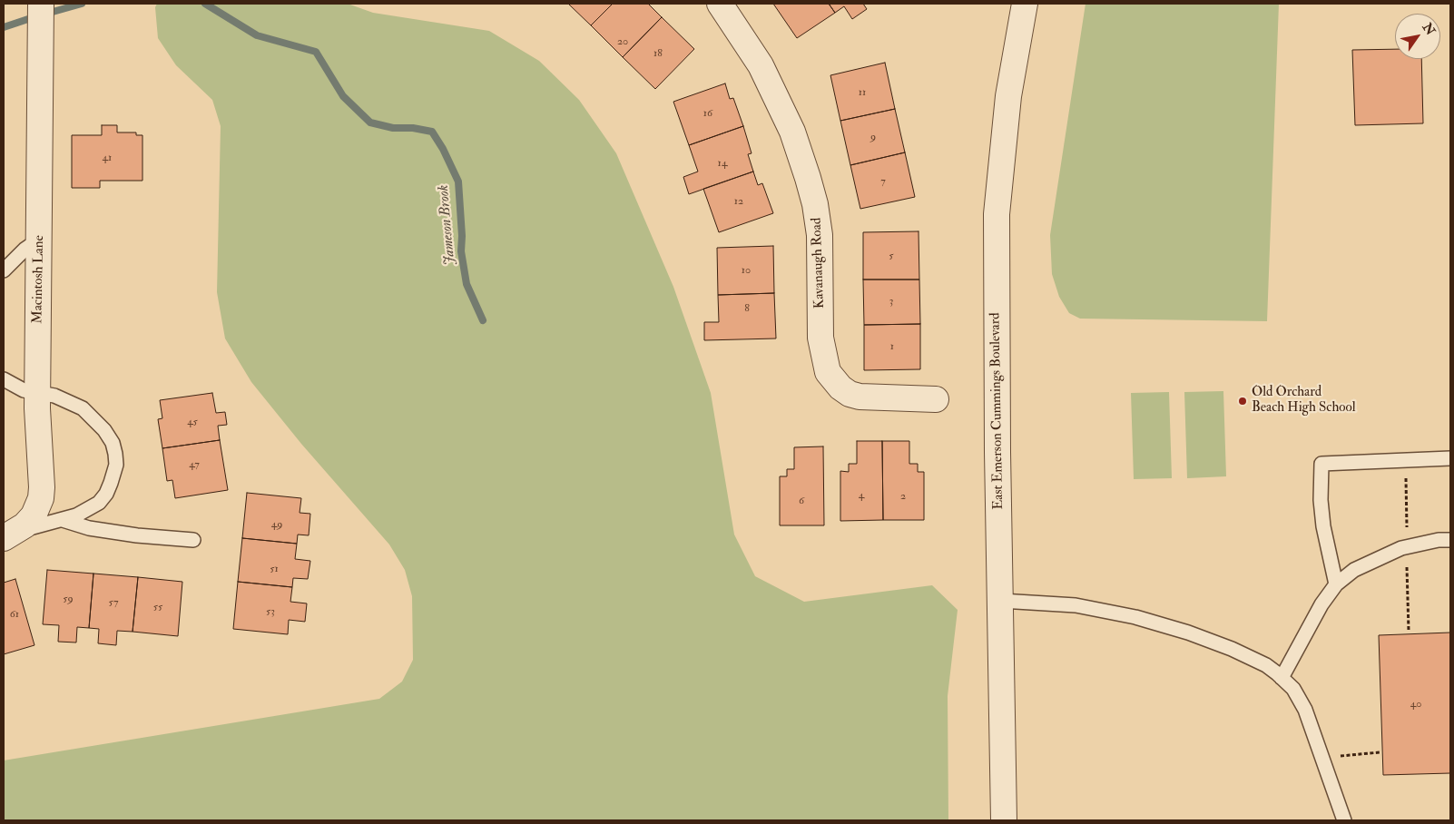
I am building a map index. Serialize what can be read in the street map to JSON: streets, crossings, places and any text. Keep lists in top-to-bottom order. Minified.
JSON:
{"streets":{"street":["Kavanaugh Road","Macintosh Lane","East Emerson Cummings Boulevard"]},"water":["Jameson Brook"],"places":["Old Orchard Beach High School"],"house_numbers":["20","18","11","16","9","41","14","7","12","5","10","3","8","1","45","47","4","2","6","49","51","59","57","55","53","61","40"],"north":"top right"}
